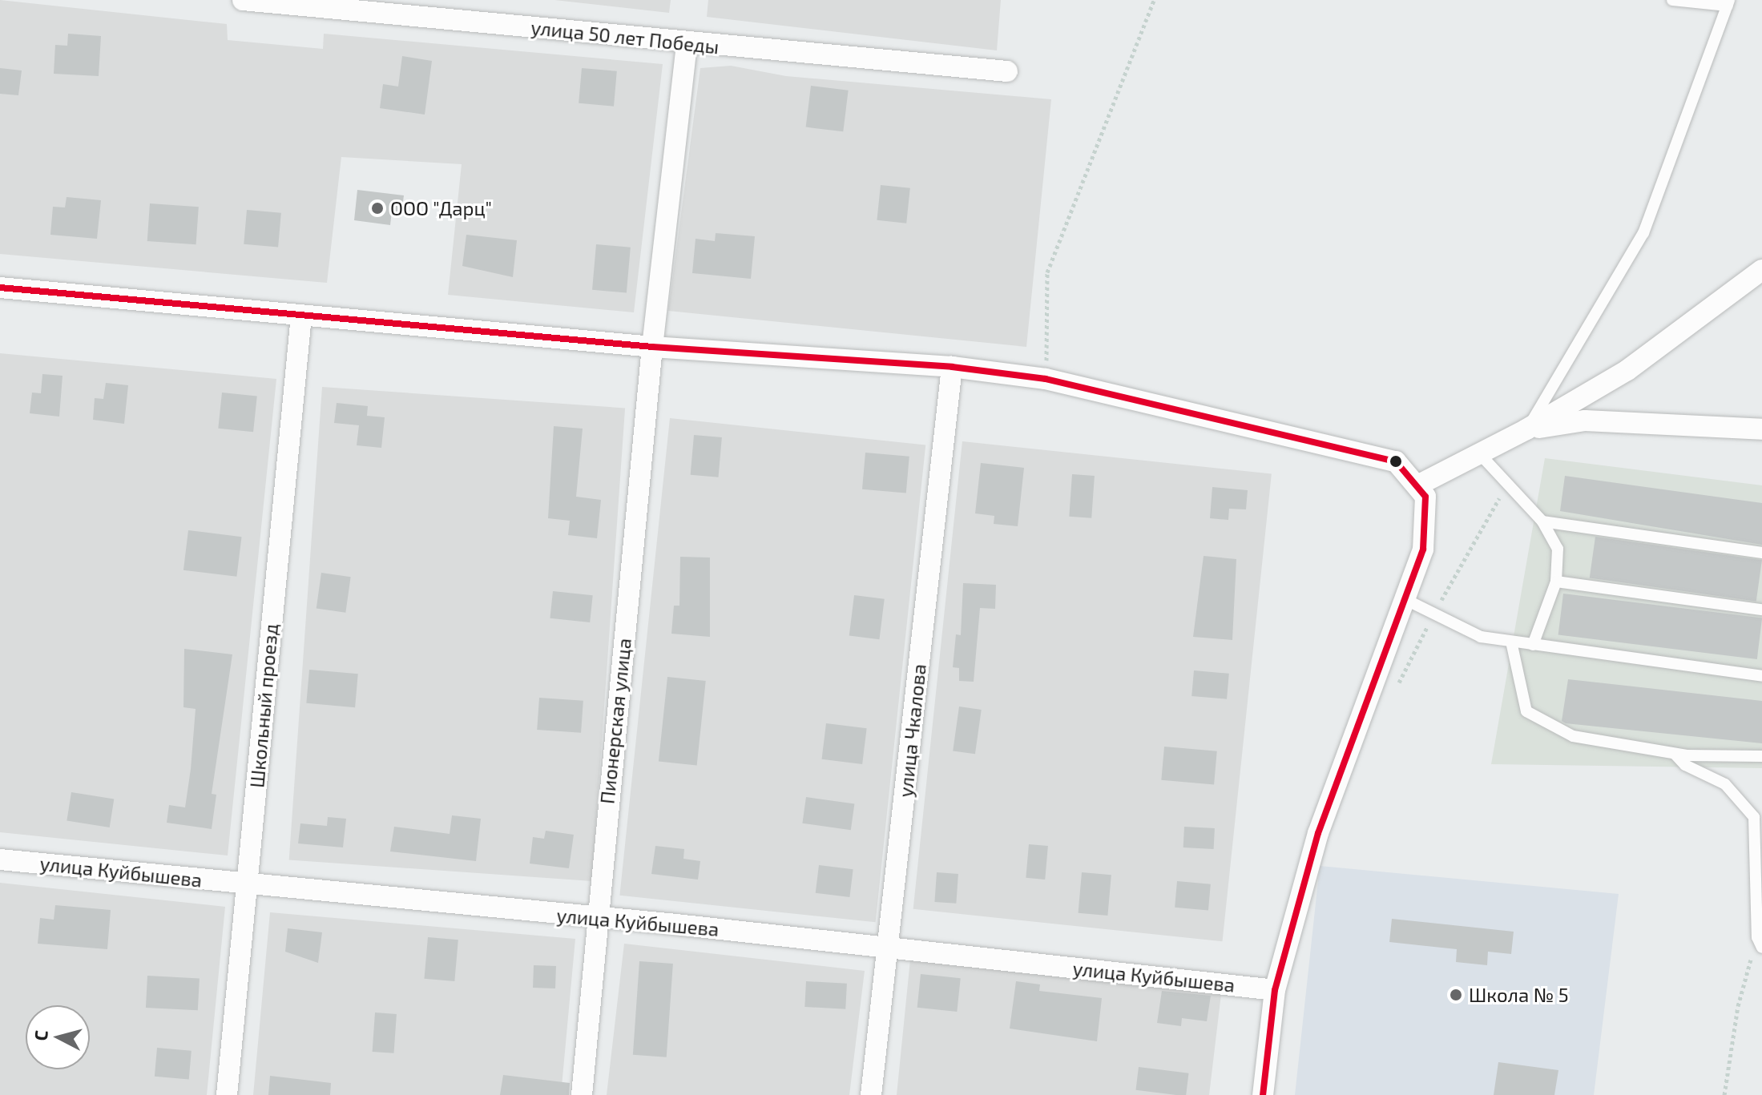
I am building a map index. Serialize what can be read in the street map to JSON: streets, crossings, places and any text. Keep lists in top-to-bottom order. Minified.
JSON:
{"streets":{"street":["улица 50 лет Победы","Школьный проезд","Пионерская улица","улица Чкалова","улица Куйбышева"]},"crossings":[["улица 50 лет Победы","Пионерская улица"],["Школьный проезд","улица Куйбышева"],["Пионерская улица","улица Куйбышева"],["улица Чкалова","улица Куйбышева"]],"places":["ООО \"Дарц\"","Школа № 5"],"north":"left"}
